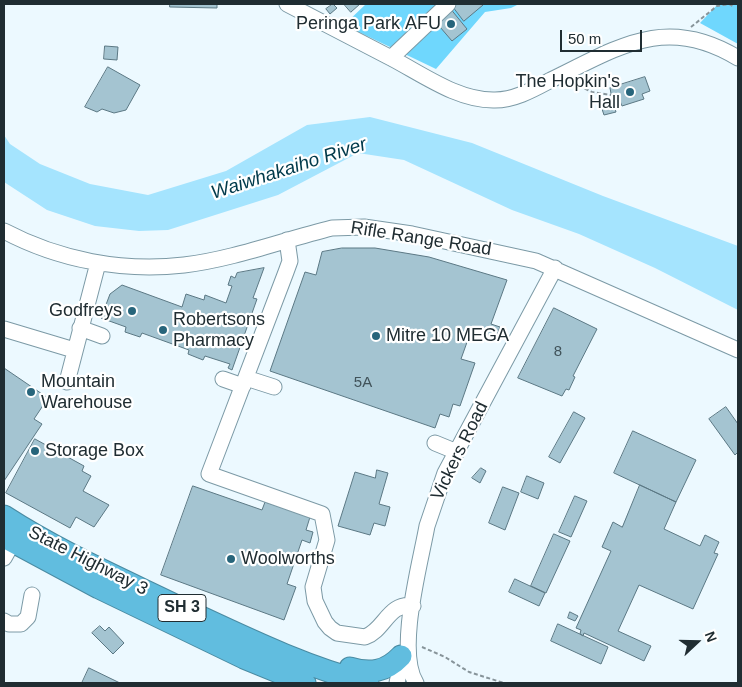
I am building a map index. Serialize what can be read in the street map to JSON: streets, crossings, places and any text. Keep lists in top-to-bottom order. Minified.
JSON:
{"streets":{"highway":["State Highway 3","SH 3"],"street":["Rifle Range Road","Vickers Road"]},"crossings":[["Rifle Range Road","Vickers Road"]],"water":["Waiwhakaiho River"],"places":["Peringa Park AFU","The Hopkin's Hall","Godfreys","Robertsons Pharmacy","Mitre 10 MEGA","Mountain Warehouse","Storage Box","Woolworths"],"house_numbers":["8","5A"],"scale_bar":"50 m","north":"right"}
